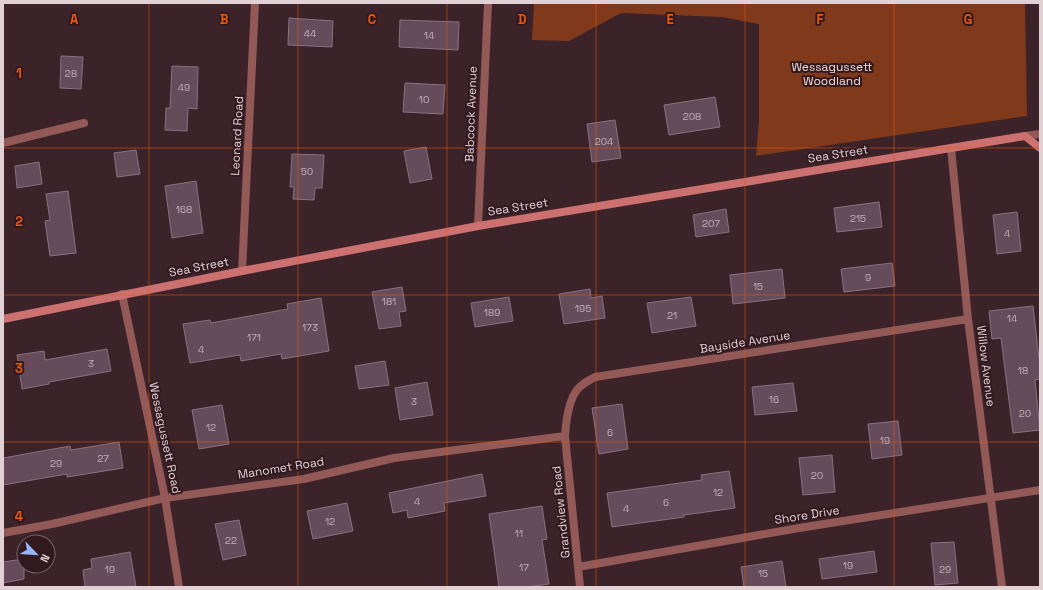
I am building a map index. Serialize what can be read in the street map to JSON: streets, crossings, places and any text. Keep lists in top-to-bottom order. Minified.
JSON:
{"streets":{"street":["Babcock Avenue","Leonard Road","Sea Street","Bayside Avenue","Willow Avenue","Wessagussett Road","Manomet Road","Grandview Road","Shore Drive"]},"crossings":[["Babcock Avenue","Sea Street"],["Leonard Road","Sea Street"],["Sea Street","Willow Avenue"],["Sea Street","Wessagussett Road"],["Bayside Avenue","Willow Avenue"],["Bayside Avenue","Manomet Road"],["Bayside Avenue","Grandview Road"],["Willow Avenue","Shore Drive"],["Wessagussett Road","Manomet Road"],["Manomet Road","Grandview Road"],["Grandview Road","Shore Drive"]],"parks":["Wessagussett Woodland"],"house_numbers":["44","14","28","49","10","208","204","50","168","215","207","4","9","15","181","195","189","21","14","173","171","4","3","18","16","3","20","12","6","19","27","29","20","12","4","6","4","12","11","22","19","17","19","29","15"],"north":"bottom right","grid":{"columns":["A","B","C","D","E","F","G"],"rows":["1","2","3","4"]}}
